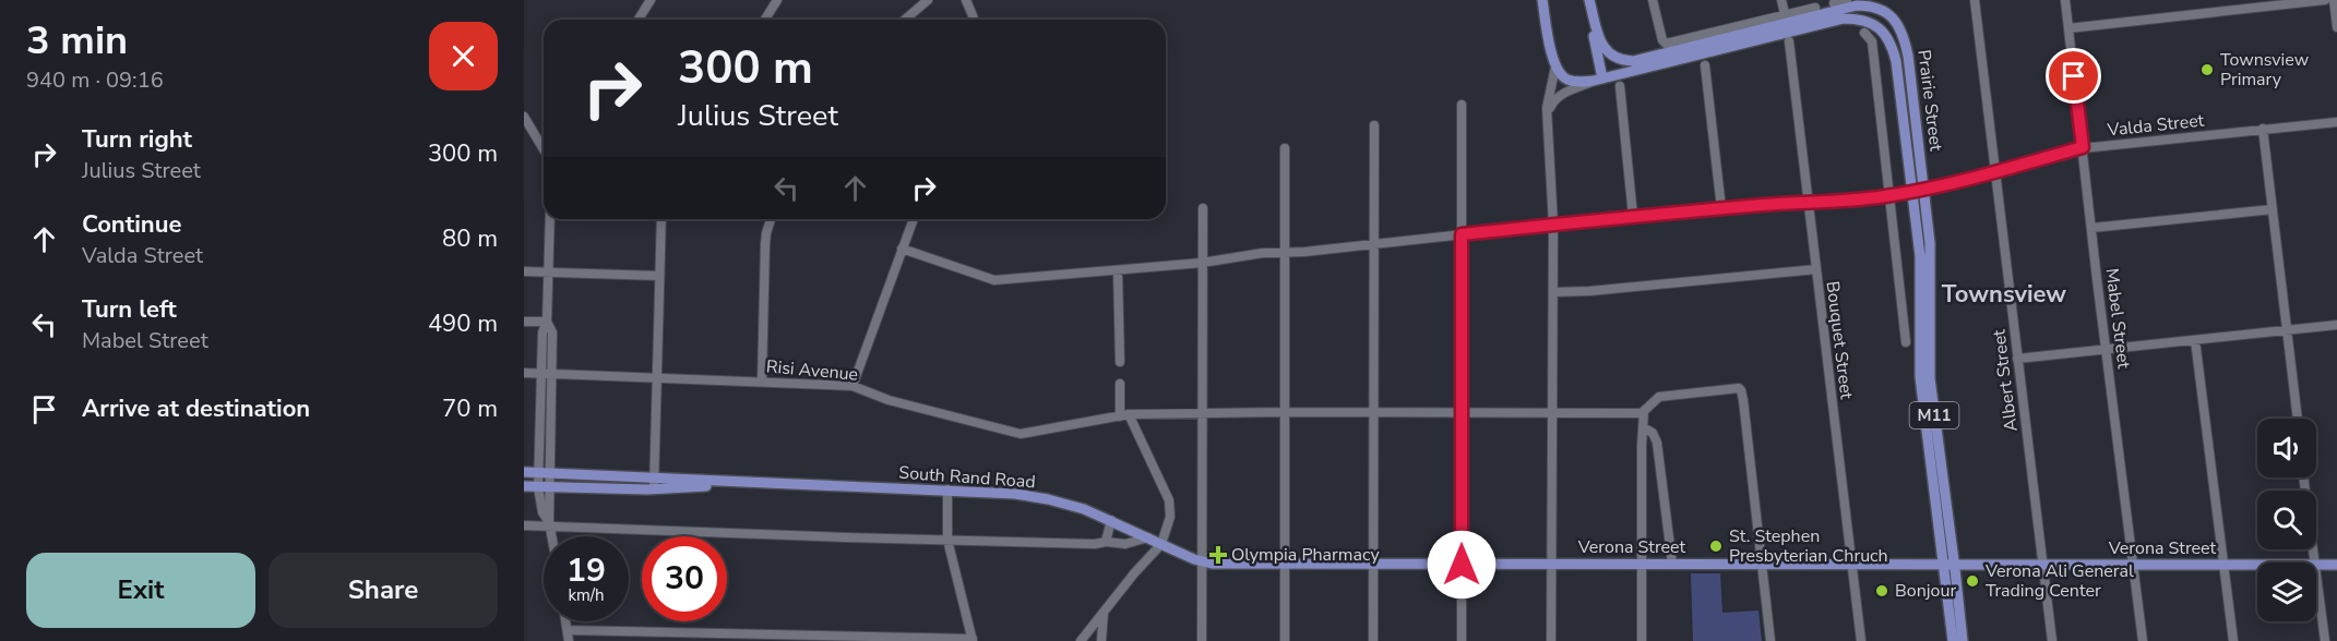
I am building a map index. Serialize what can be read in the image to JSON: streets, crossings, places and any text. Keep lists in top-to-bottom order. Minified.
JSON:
{"streets":{"main road":["Prairie Street","M11","South Rand Road","Verona Street"],"street":["Valda Street","Mabel Street","Bouquet Street","Risi Avenue","Albert Street"]},"crossings":[["Prairie Street","Valda Street"],["Prairie Street","M11"],["Prairie Street","Verona Street"],["Valda Street","Mabel Street"],["Valda Street","Bouquet Street"],["Valda Street","Albert Street"],["Mabel Street","Verona Street"],["Bouquet Street","Verona Street"],["Albert Street","Verona Street"],["South Rand Road","Verona Street"]],"districts":["Townsview"],"places":{"other":["Townsview Primary","St. Stephen Presbyterian Chruch","Verona Ali General Trading Center","Bonjour"],"health":["Olympia Pharmacy"]},"page":{"heading":["3 min","940 m · 09:16"],"turn":["300 m","Julius Street"],"list":[{"name":"Turn right","note":"Julius Street","value":"300 m"},{"name":"Continue","note":"Valda Street","value":"80 m"},{"name":"Turn left","note":"Mabel Street","value":"490 m"},{"name":"Arrive at destination","value":"70 m"}],"speed":"19 km/h","limit":"30","buttons":["Exit","Share"]}}
